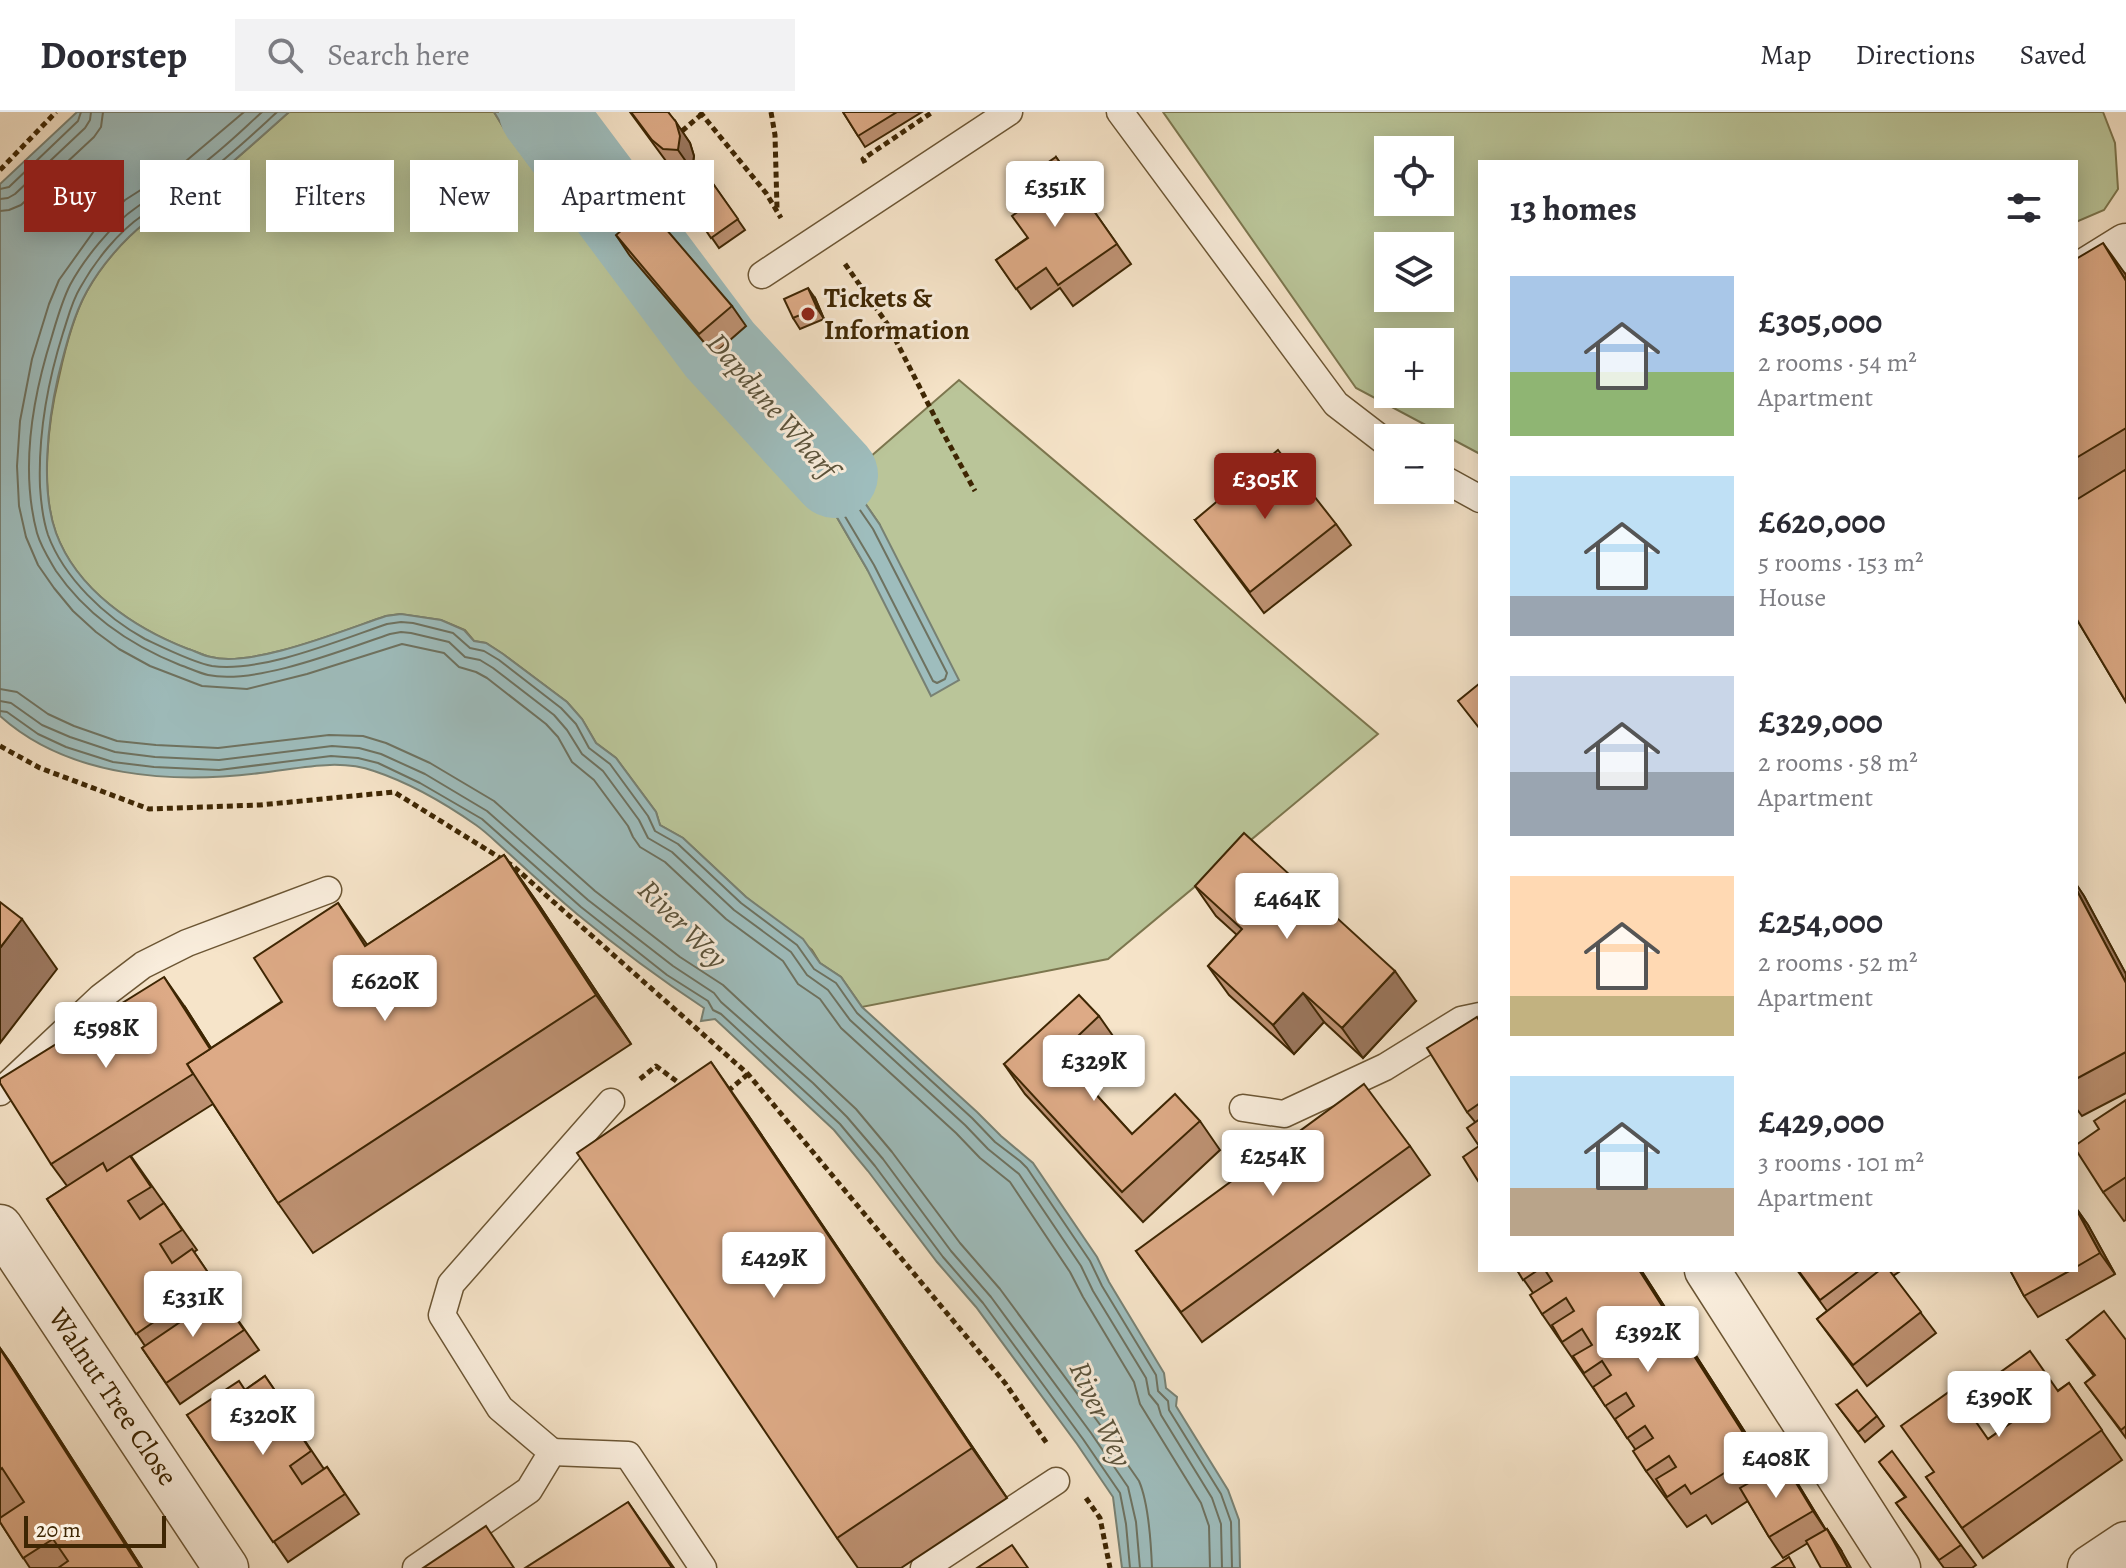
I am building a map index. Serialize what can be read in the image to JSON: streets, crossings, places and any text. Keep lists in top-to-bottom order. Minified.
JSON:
{"streets":{"street":["Walnut Tree Close"]},"water":["Dapdune Wharf","River Wey"],"places":["Tickets & Information"],"scale_bar":"20 m","page":{"header":"Doorstep","search":"Search here","nav":["Map","Directions","Saved"],"map_buttons":["+","−"],"chip":["Buy","Rent","Filters","New","Apartment"],"heading":"13 homes","price":["£351K","£305K","£464K","£620K","£598K","£329K","£254K","£429K","£331K","£392K","£390K","£320K","£408K"],"list":[{"name":"£305,000","note":"2 rooms · 54 m² · Apartment"},{"name":"£620,000","note":"5 rooms · 153 m² · House"},{"name":"£329,000","note":"2 rooms · 58 m² · Apartment"},{"name":"£254,000","note":"2 rooms · 52 m² · Apartment"},{"name":"£429,000","note":"3 rooms · 101 m² · Apartment"}],"scale":"20 m"}}
